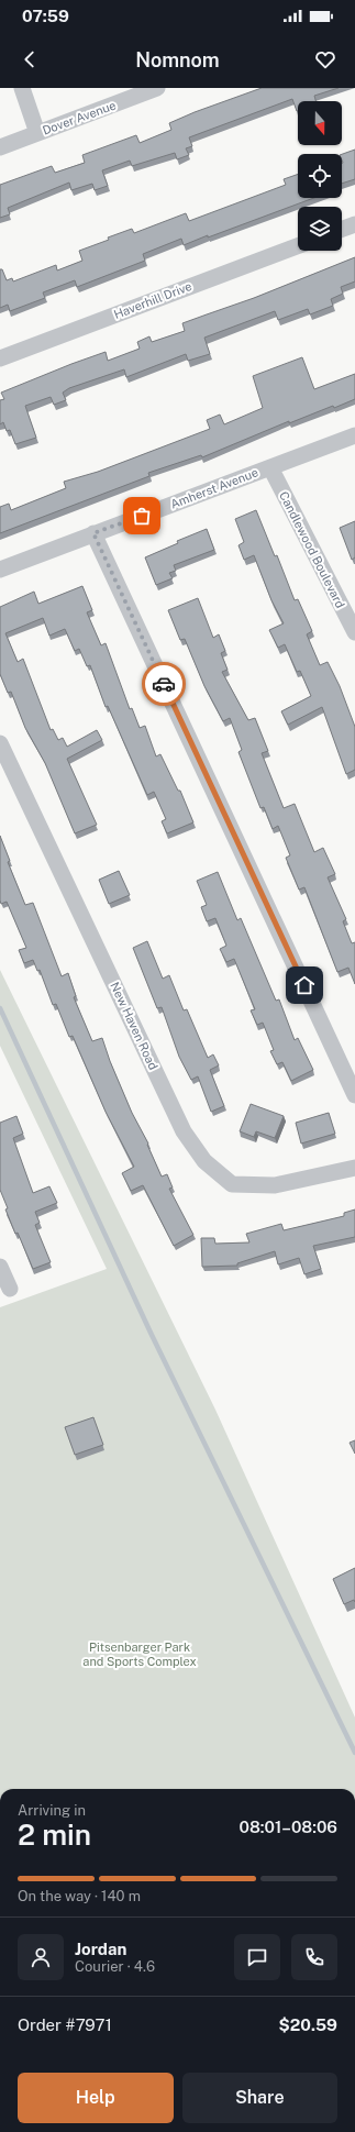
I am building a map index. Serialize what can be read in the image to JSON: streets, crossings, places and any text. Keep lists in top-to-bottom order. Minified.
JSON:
{"streets":{"street":["Dover Avenue","Haverhill Drive","Amherst Avenue","Candlewood Boulevard","New Haven Road"]},"crossings":[["Amherst Avenue","Candlewood Boulevard"]],"parks":["Pitsenbarger Park and Sports Complex"],"north":"bottom","page":{"status":"07:59","header":"Nomnom","heading":["2 min","Arriving in","08:01–08:06"],"panel":["Jordan","Courier · 4.6","Order #7971","$20.59"],"bar":"On the way · 140 m","buttons":["Help","Share"]}}
